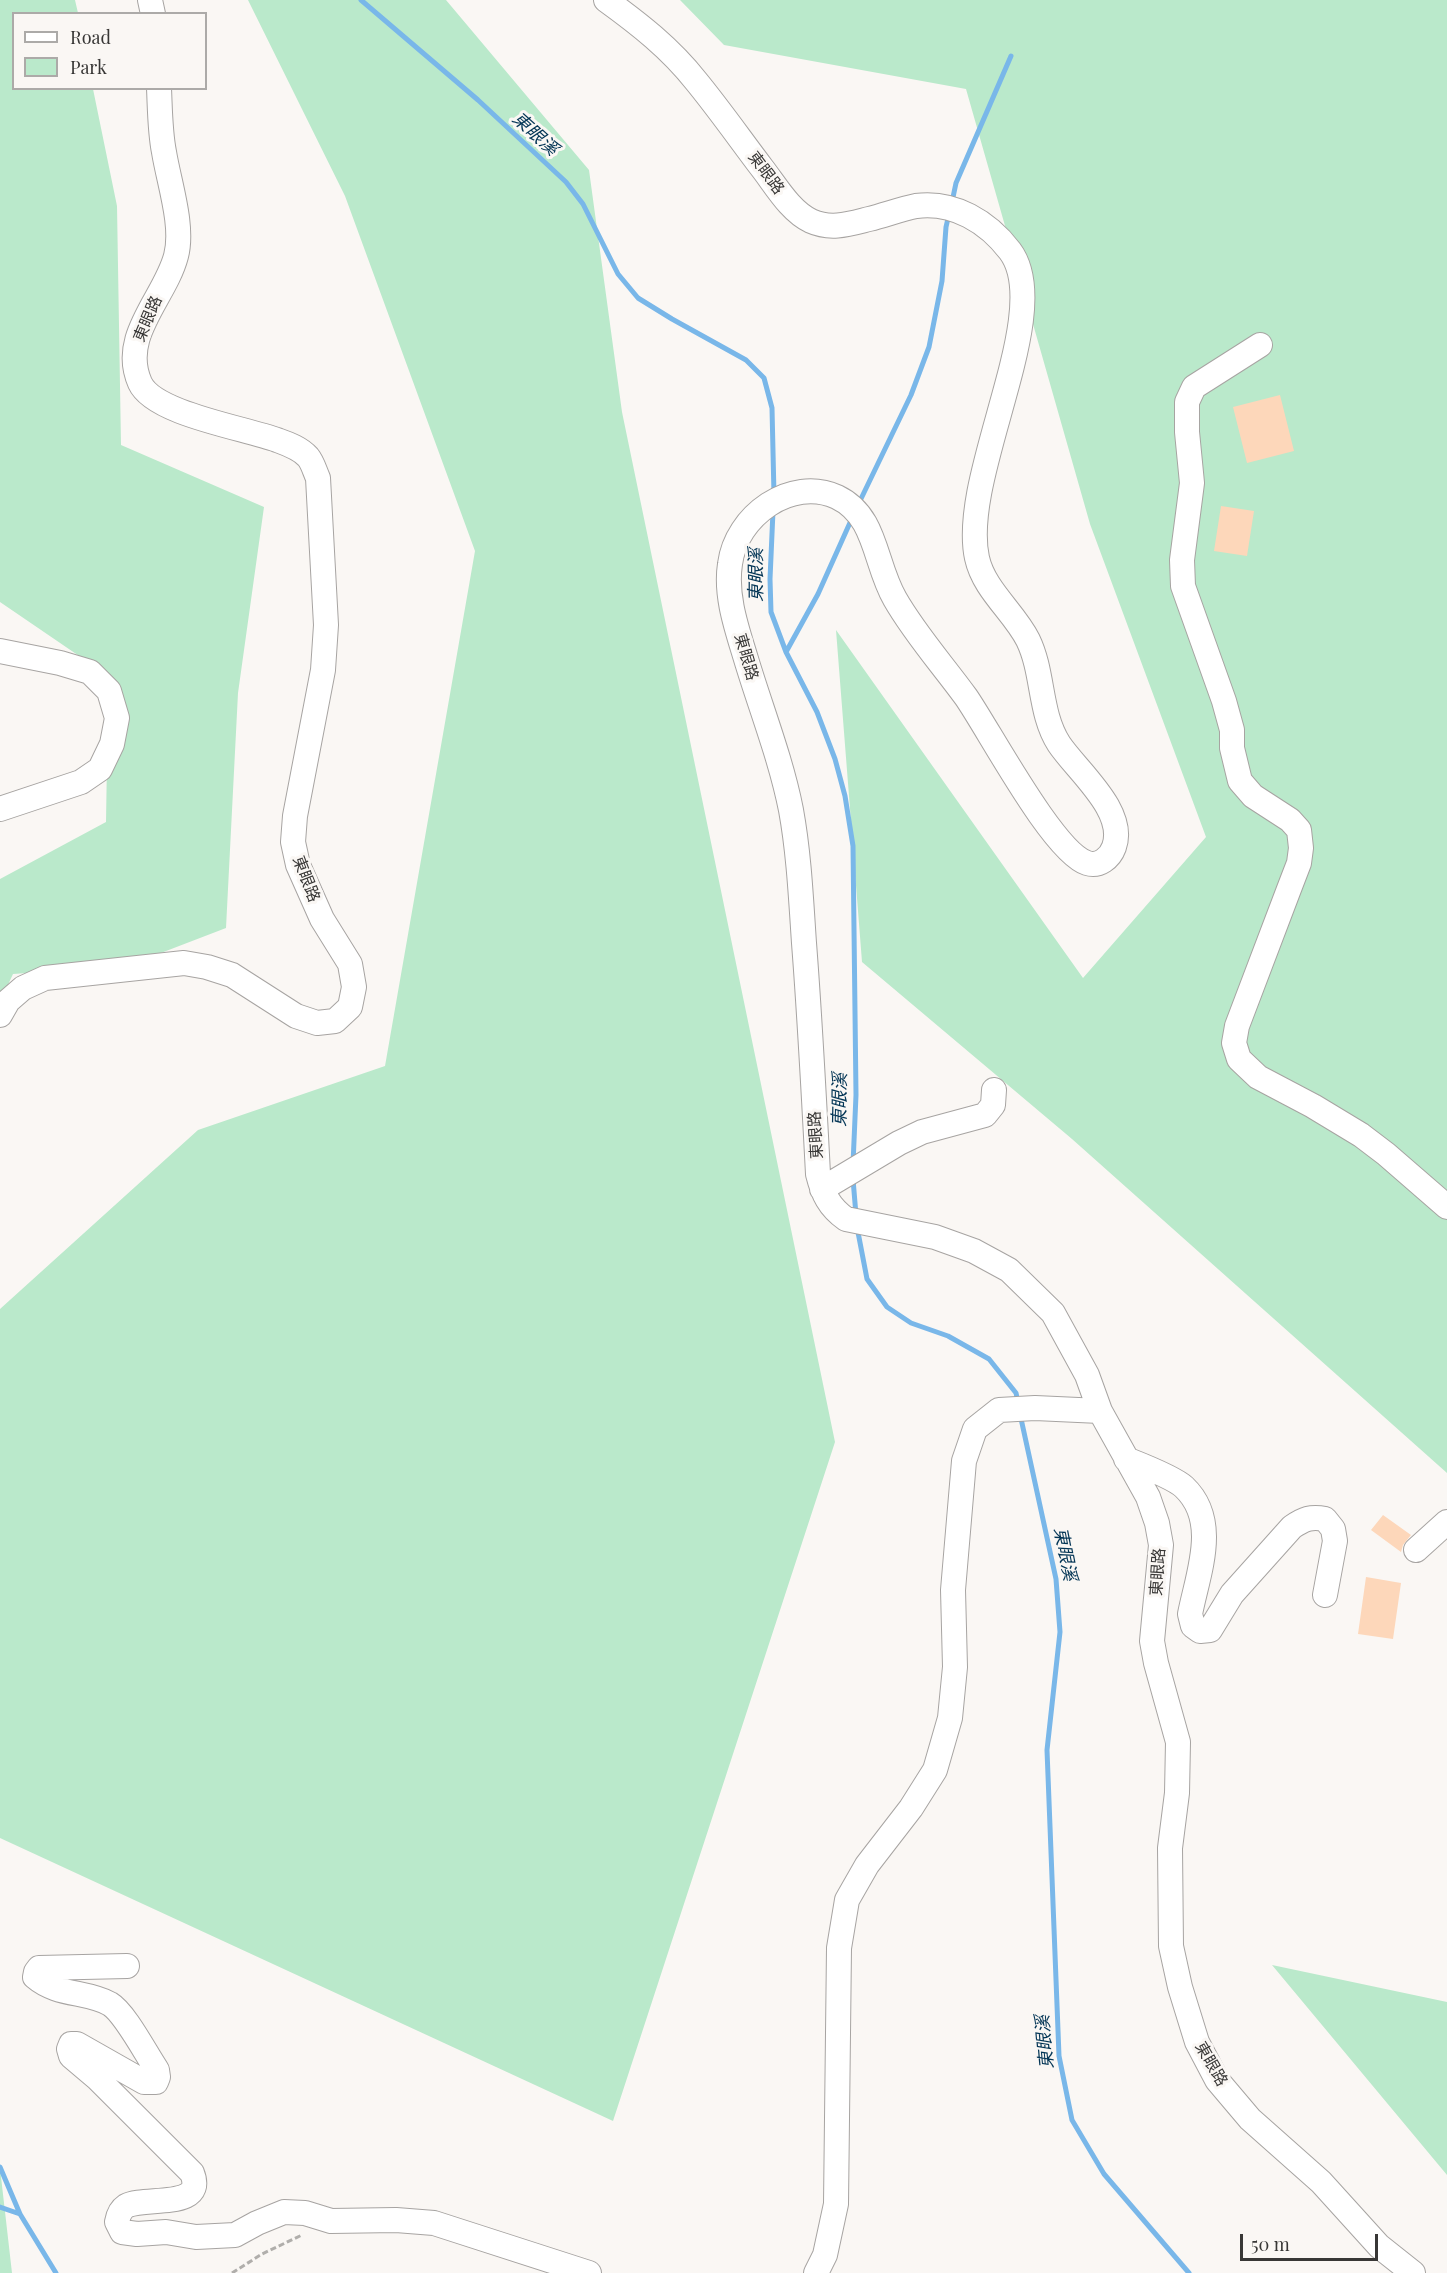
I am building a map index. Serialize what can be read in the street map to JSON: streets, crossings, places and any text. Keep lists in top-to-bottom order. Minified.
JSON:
{"streets":{"street":["東眼路"]},"water":["東眼溪"],"legend":["Road","Park"],"scale_bar":"50 m"}
